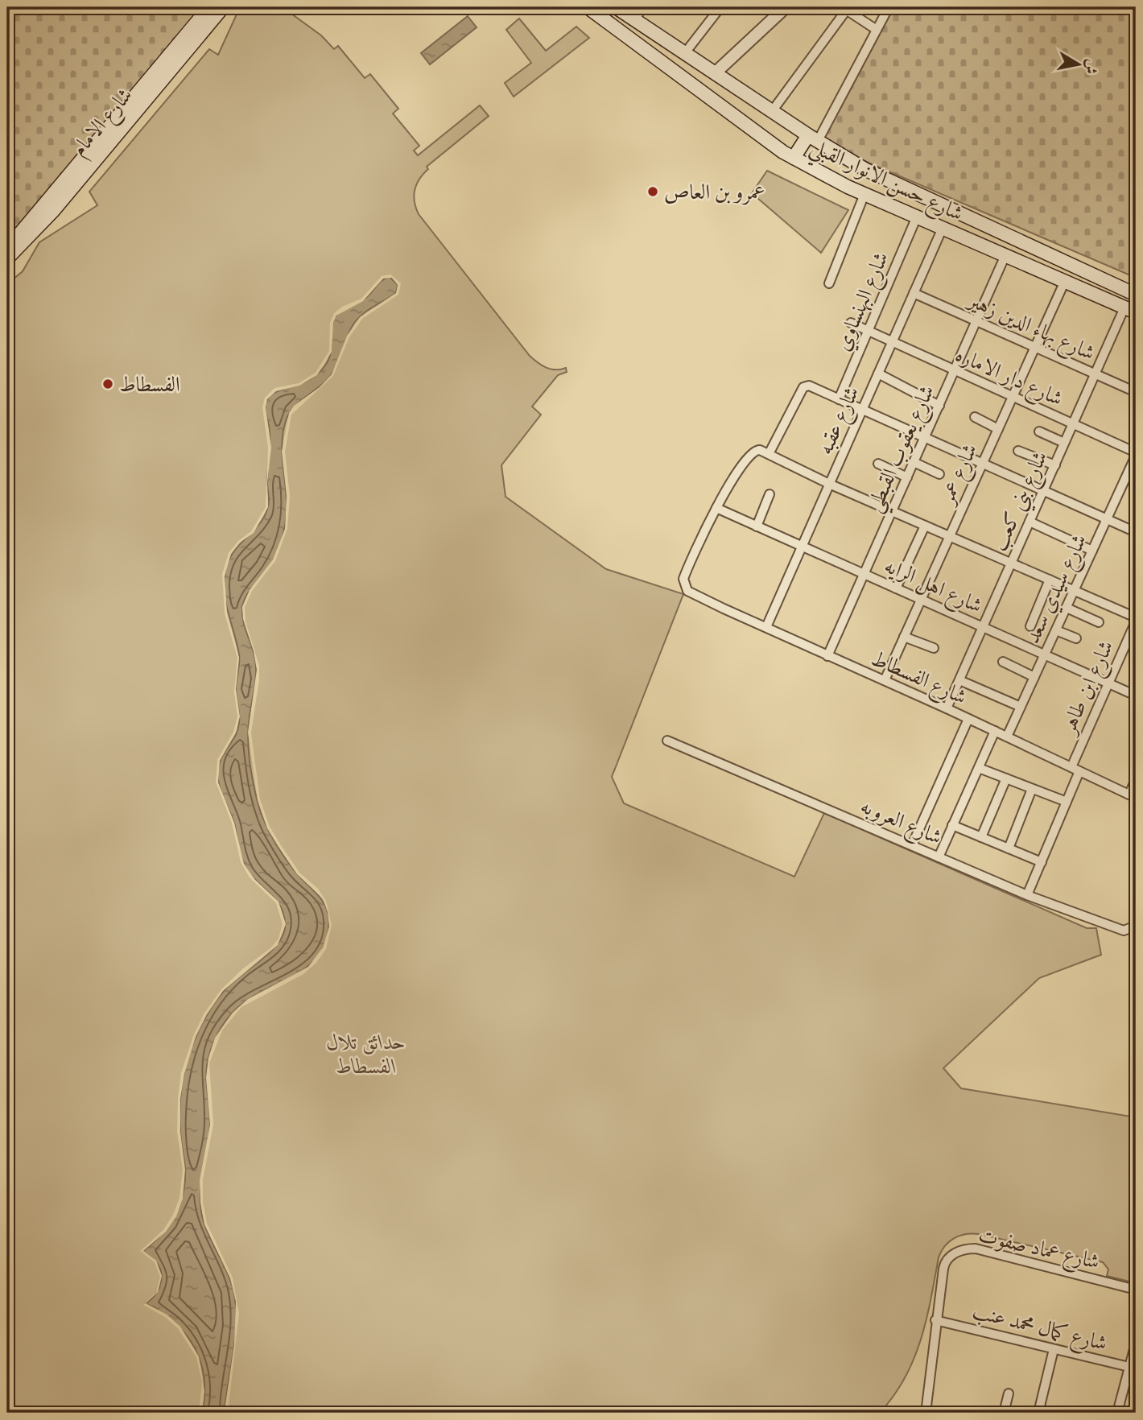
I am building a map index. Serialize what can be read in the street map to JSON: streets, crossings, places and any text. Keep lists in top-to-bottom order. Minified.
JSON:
{"streets":{"main road":["شارع الامام","شارع حسن الانوار القبلي"],"street":["شارع البهنساوي","شارع بهاء الدين زهير","شارع دار الاماره","شارع عقبه","شارع يعقوب القبطي","شارع عمر","شارع بني كعب","شارع اهل الرايه","شارع سيدي سعد","شارع الفسطاط","شارع ابن طاهر","شارع العروبه","شارع عماد صفوت","شارع كمال محمد عنب"]},"crossings":[["شارع حسن الانوار القبلي","شارع البهنساوي"],["شارع حسن الانوار القبلي","شارع عقبه"],["شارع حسن الانوار القبلي","شارع يعقوب القبطي"],["شارع حسن الانوار القبلي","شارع عمر"],["شارع حسن الانوار القبلي","شارع بني كعب"],["شارع البهنساوي","شارع دار الاماره"],["شارع بهاء الدين زهير","شارع عقبه"],["شارع بهاء الدين زهير","شارع يعقوب القبطي"],["شارع بهاء الدين زهير","شارع عمر"],["شارع بهاء الدين زهير","شارع بني كعب"],["شارع دار الاماره","شارع عقبه"],["شارع دار الاماره","شارع يعقوب القبطي"],["شارع دار الاماره","شارع عمر"],["شارع دار الاماره","شارع بني كعب"],["شارع دار الاماره","شارع سيدي سعد"],["شارع عقبه","شارع اهل الرايه"],["شارع عقبه","شارع الفسطاط"],["شارع يعقوب القبطي","شارع اهل الرايه"],["شارع يعقوب القبطي","شارع الفسطاط"],["شارع عمر","شارع اهل الرايه"],["شارع عمر","شارع الفسطاط"],["شارع بني كعب","شارع اهل الرايه"],["شارع بني كعب","شارع الفسطاط"],["شارع اهل الرايه","شارع سيدي سعد"],["شارع اهل الرايه","شارع الفسطاط"],["شارع اهل الرايه","شارع ابن طاهر"],["شارع سيدي سعد","شارع الفسطاط"],["شارع الفسطاط","شارع ابن طاهر"],["شارع ابن طاهر","شارع العروبه"],["شارع عماد صفوت","شارع كمال محمد عنب"]],"parks":["حدائق تلال الفسطاط"],"places":["عمرو بن العاص","الفسطاط"],"north":"right"}
